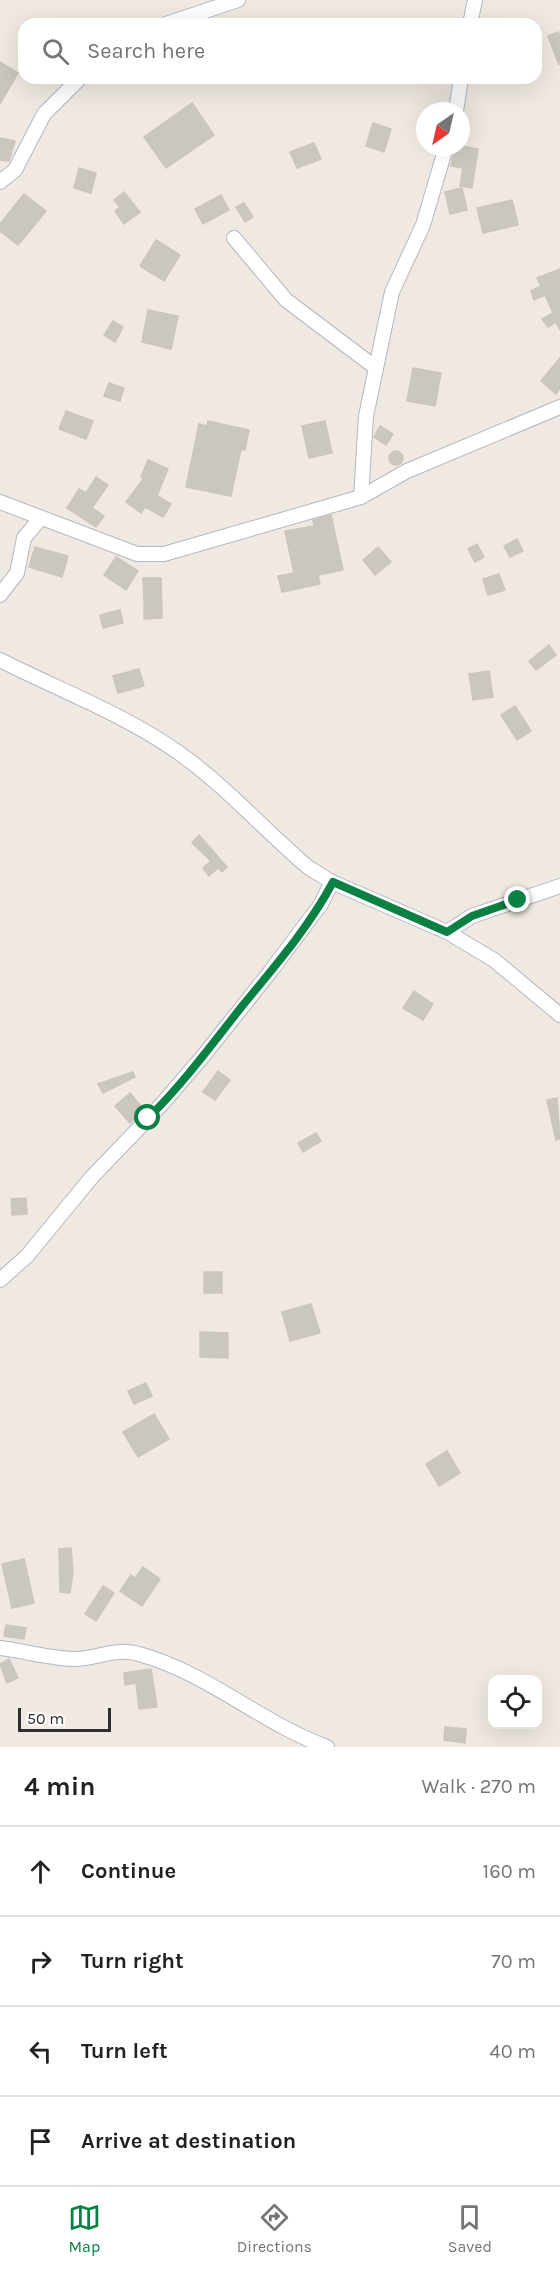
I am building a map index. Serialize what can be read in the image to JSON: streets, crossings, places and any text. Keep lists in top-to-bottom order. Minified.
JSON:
{"scale_bar":"50 m","north":"bottom left","page":{"search":"Search here","scale":"50 m","heading":["4 min","Walk · 270 m"],"list":[["Continue","160 m"],["Turn right","70 m"],["Turn left","40 m"],"Arrive at destination"],"nav":["Map","Directions","Saved"]}}
